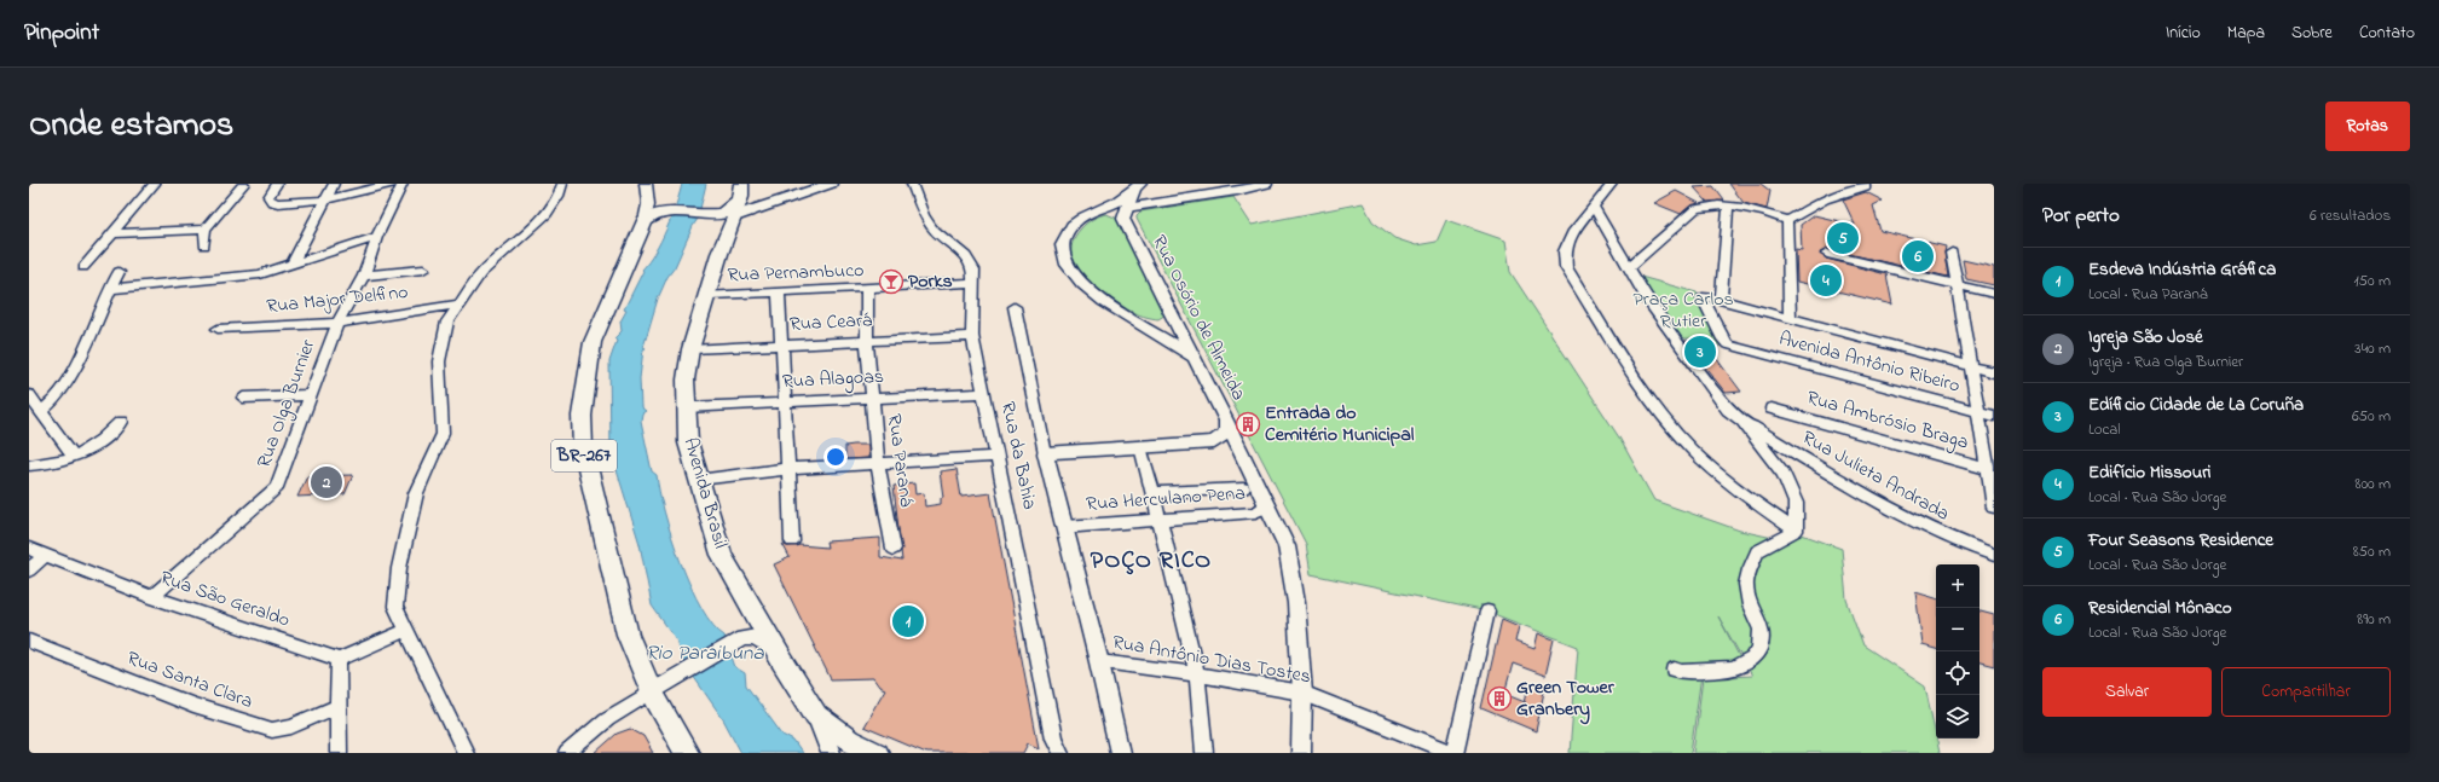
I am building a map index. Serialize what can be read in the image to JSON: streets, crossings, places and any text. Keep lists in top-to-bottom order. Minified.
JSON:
{"streets":{"highway":["BR-267","Avenida Brasil"],"main road":["Rua Osório de Almeida","Rua da Bahia"],"street":["Rua Pernambuco","Rua Major Delfino","Rua Ceará","Avenida Antônio Ribeiro","Rua Alagoas","Rua Olga Burnier","Rua Ambrósio Braga","Rua Paraná","Rua Julieta Andrada","Rua Herculano Pena","Rua São Geraldo","Rua Antônio Dias Tostes","Rua Santa Clara"]},"crossings":[["Rua Pernambuco","Rua da Bahia"],["Rua Pernambuco","Rua Paraná"],["Rua Pernambuco","Avenida Brasil"],["Rua Major Delfino","Rua Olga Burnier"],["Rua Osório de Almeida","Rua Herculano Pena"],["Rua Osório de Almeida","Rua Antônio Dias Tostes"],["Rua Ceará","Rua da Bahia"],["Rua Ceará","Rua Paraná"],["Rua Ceará","Avenida Brasil"],["Rua Alagoas","Rua da Bahia"],["Rua Alagoas","Rua Paraná"],["Rua Alagoas","Avenida Brasil"],["Rua Olga Burnier","Rua São Geraldo"],["Rua da Bahia","Rua Herculano Pena"],["Rua da Bahia","Rua Antônio Dias Tostes"]],"districts":["POÇO RICO"],"water":["Rio Paraibuna"],"parks":["Praça Carlos Rutier"],"places":{"bar":["Porks"],"building":["Entrada do Cemitério Municipal","Green Tower Granbery"]},"page":{"header":"Pinpoint","nav":["Início","Mapa","Sobre","Contato"],"title":"Onde estamos","buttons":["Rotas",["Salvar","Compartilhar"]],"heading":["Por perto","6 resultados"],"pins":["5","6","4","3","2","1"],"list":[{"mark":"1","name":"Esdeva Indústria Gráfica","note":"Local · Rua Paraná","value":"150 m"},{"mark":"2","name":"Igreja São José","note":"Igreja · Rua Olga Burnier","value":"340 m"},{"mark":"3","name":"Edíficio Cidade de La Coruña","note":"Local","value":"650 m"},{"mark":"4","name":"Edifício Missouri","note":"Local · Rua São Jorge","value":"800 m"},{"mark":"5","name":"Four Seasons Residence","note":"Local · Rua São Jorge","value":"850 m"},{"mark":"6","name":"Residencial Mônaco","note":"Local · Rua São Jorge","value":"890 m"}],"map_buttons":["+","−"]}}
